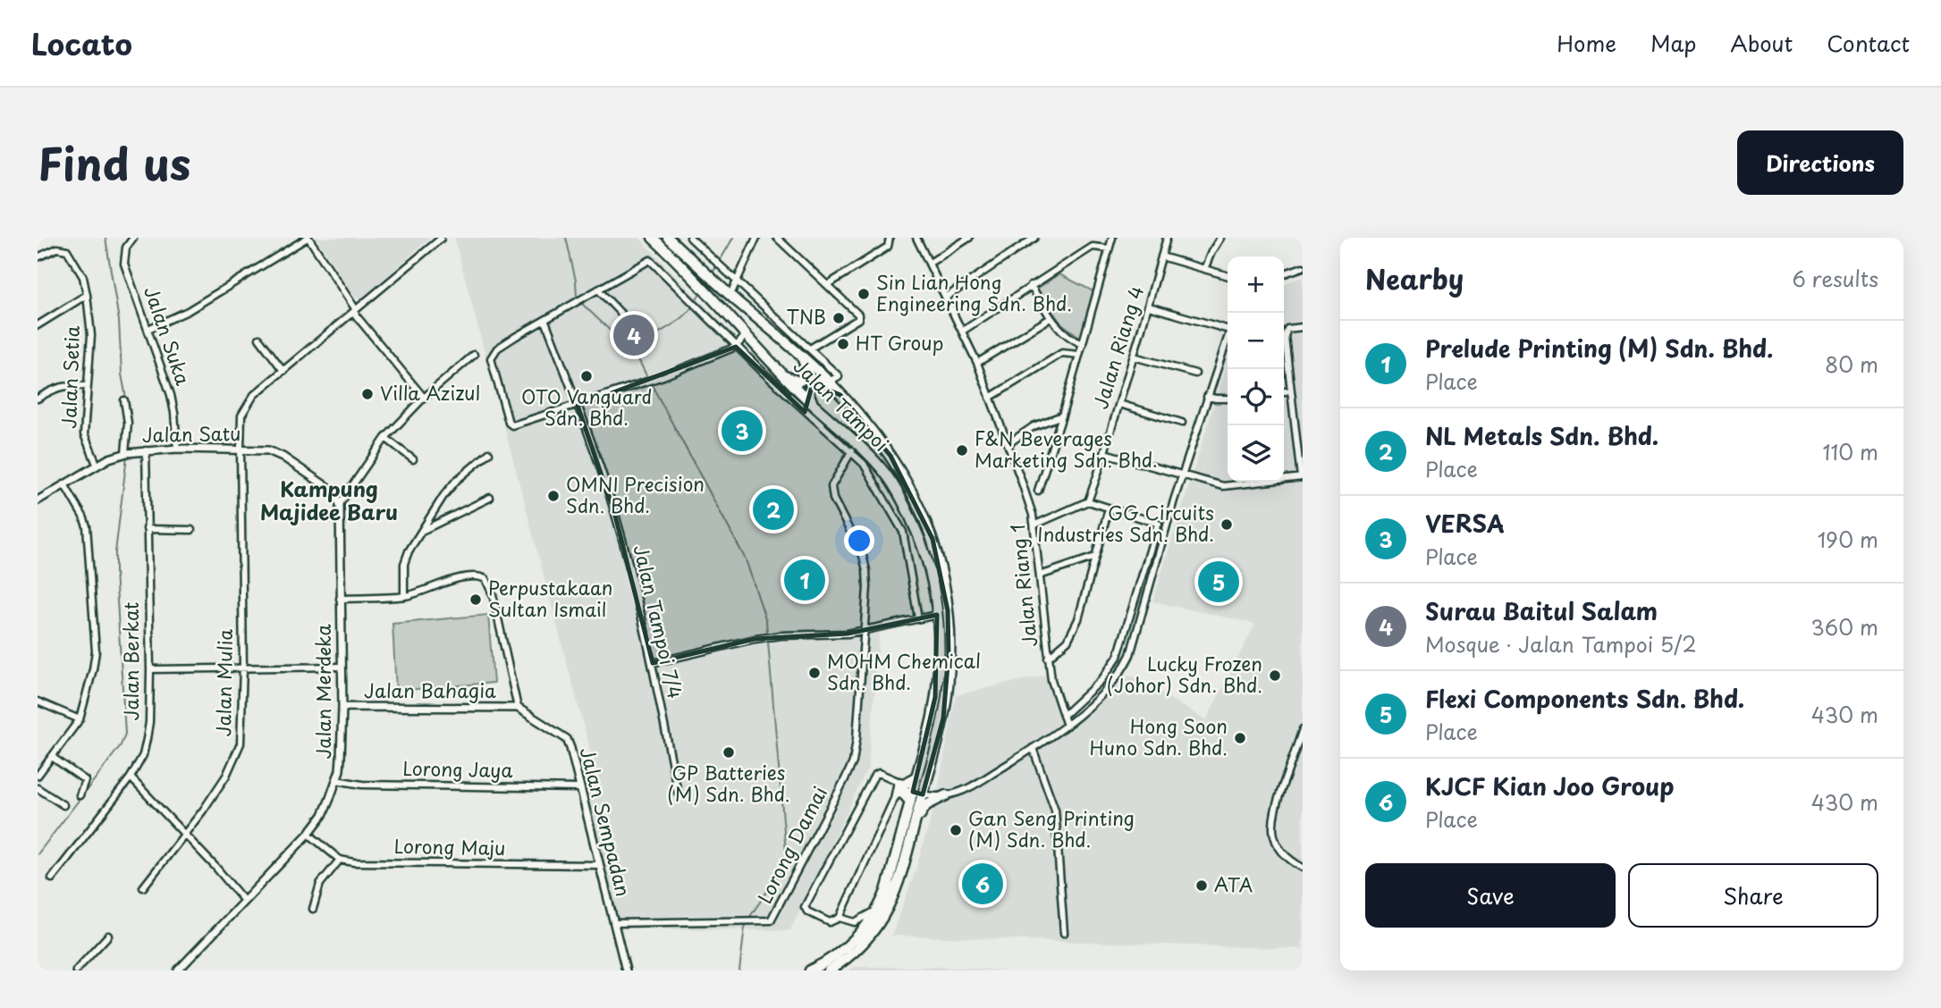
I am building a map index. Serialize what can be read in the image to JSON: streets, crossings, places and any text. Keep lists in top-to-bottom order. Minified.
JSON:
{"streets":{"main road":["Jalan Tampoi"],"street":["Jalan Suka","Jalan Riang 4","Jalan Setia","Jalan Satu","Jalan Riang 1","Jalan Tampoi 7/4","Jalan Berkat","Jalan Mulia","Jalan Merdeka","Jalan Bahagia","Lorong Jaya","Jalan Sempadan","Lorong Damai","Lorong Maju"]},"crossings":[["Jalan Suka","Jalan Satu"],["Jalan Setia","Jalan Satu"],["Jalan Satu","Jalan Berkat"],["Jalan Satu","Jalan Mulia"],["Jalan Satu","Jalan Merdeka"],["Jalan Merdeka","Jalan Bahagia"],["Jalan Merdeka","Lorong Jaya"],["Jalan Bahagia","Jalan Sempadan"],["Lorong Jaya","Jalan Sempadan"],["Jalan Sempadan","Lorong Damai"],["Jalan Sempadan","Lorong Maju"]],"districts":["Kampung Majidee Baru"],"places":["Sin Lian Hong Engineering Sdn. Bhd.","TNB","HT Group","OTO Vanguard Sdn. Bhd.","Villa Azizul","F&N Beverages Marketing Sdn. Bhd.","OMNI Precision Sdn. Bhd.","GG Circuits Industries Sdn. Bhd.","Perpustakaan Sultan Ismail","MOHM Chemical Sdn. Bhd.","Lucky Frozen (Johor) Sdn. Bhd.","Hong Soon Huno Sdn. Bhd.","GP Batteries (M) Sdn. Bhd.","Gan Seng Printing (M) Sdn. Bhd.","ATA"],"page":{"header":"Locato","nav":["Home","Map","About","Contact"],"title":"Find us","buttons":["Directions",["Save","Share"]],"heading":["Nearby","6 results"],"map_buttons":["+","−"],"pins":["4","3","2","1","5","6"],"list":[{"mark":"1","name":"Prelude Printing (M) Sdn. Bhd.","note":"Place","value":"80 m"},{"mark":"2","name":"NL Metals Sdn. Bhd.","note":"Place","value":"110 m"},{"mark":"3","name":"VERSA","note":"Place","value":"190 m"},{"mark":"4","name":"Surau Baitul Salam","note":"Mosque · Jalan Tampoi 5/2","value":"360 m"},{"mark":"5","name":"Flexi Components Sdn. Bhd.","note":"Place","value":"430 m"},{"mark":"6","name":"KJCF Kian Joo Group","note":"Place","value":"430 m"}]}}
